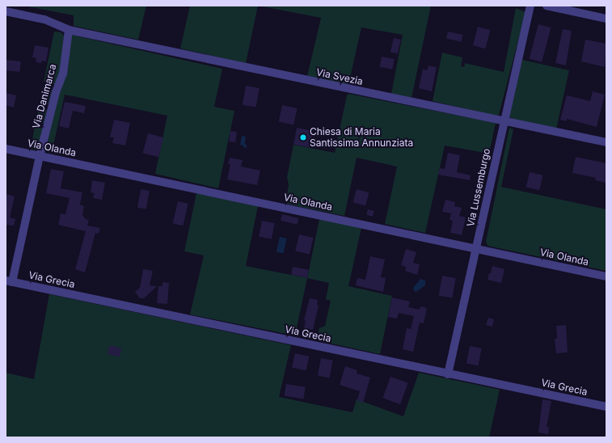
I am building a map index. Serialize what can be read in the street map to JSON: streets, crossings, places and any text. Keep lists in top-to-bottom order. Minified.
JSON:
{"streets":{"street":["Via Svezia","Via Danimarca","Via Olanda","Via Lussemburgo","Via Grecia"]},"crossings":[["Via Svezia","Via Danimarca"],["Via Svezia","Via Lussemburgo"],["Via Danimarca","Via Olanda"],["Via Danimarca","Via Grecia"],["Via Olanda","Via Lussemburgo"],["Via Lussemburgo","Via Grecia"]],"places":["Chiesa di Maria Santissima Annunziata"]}
